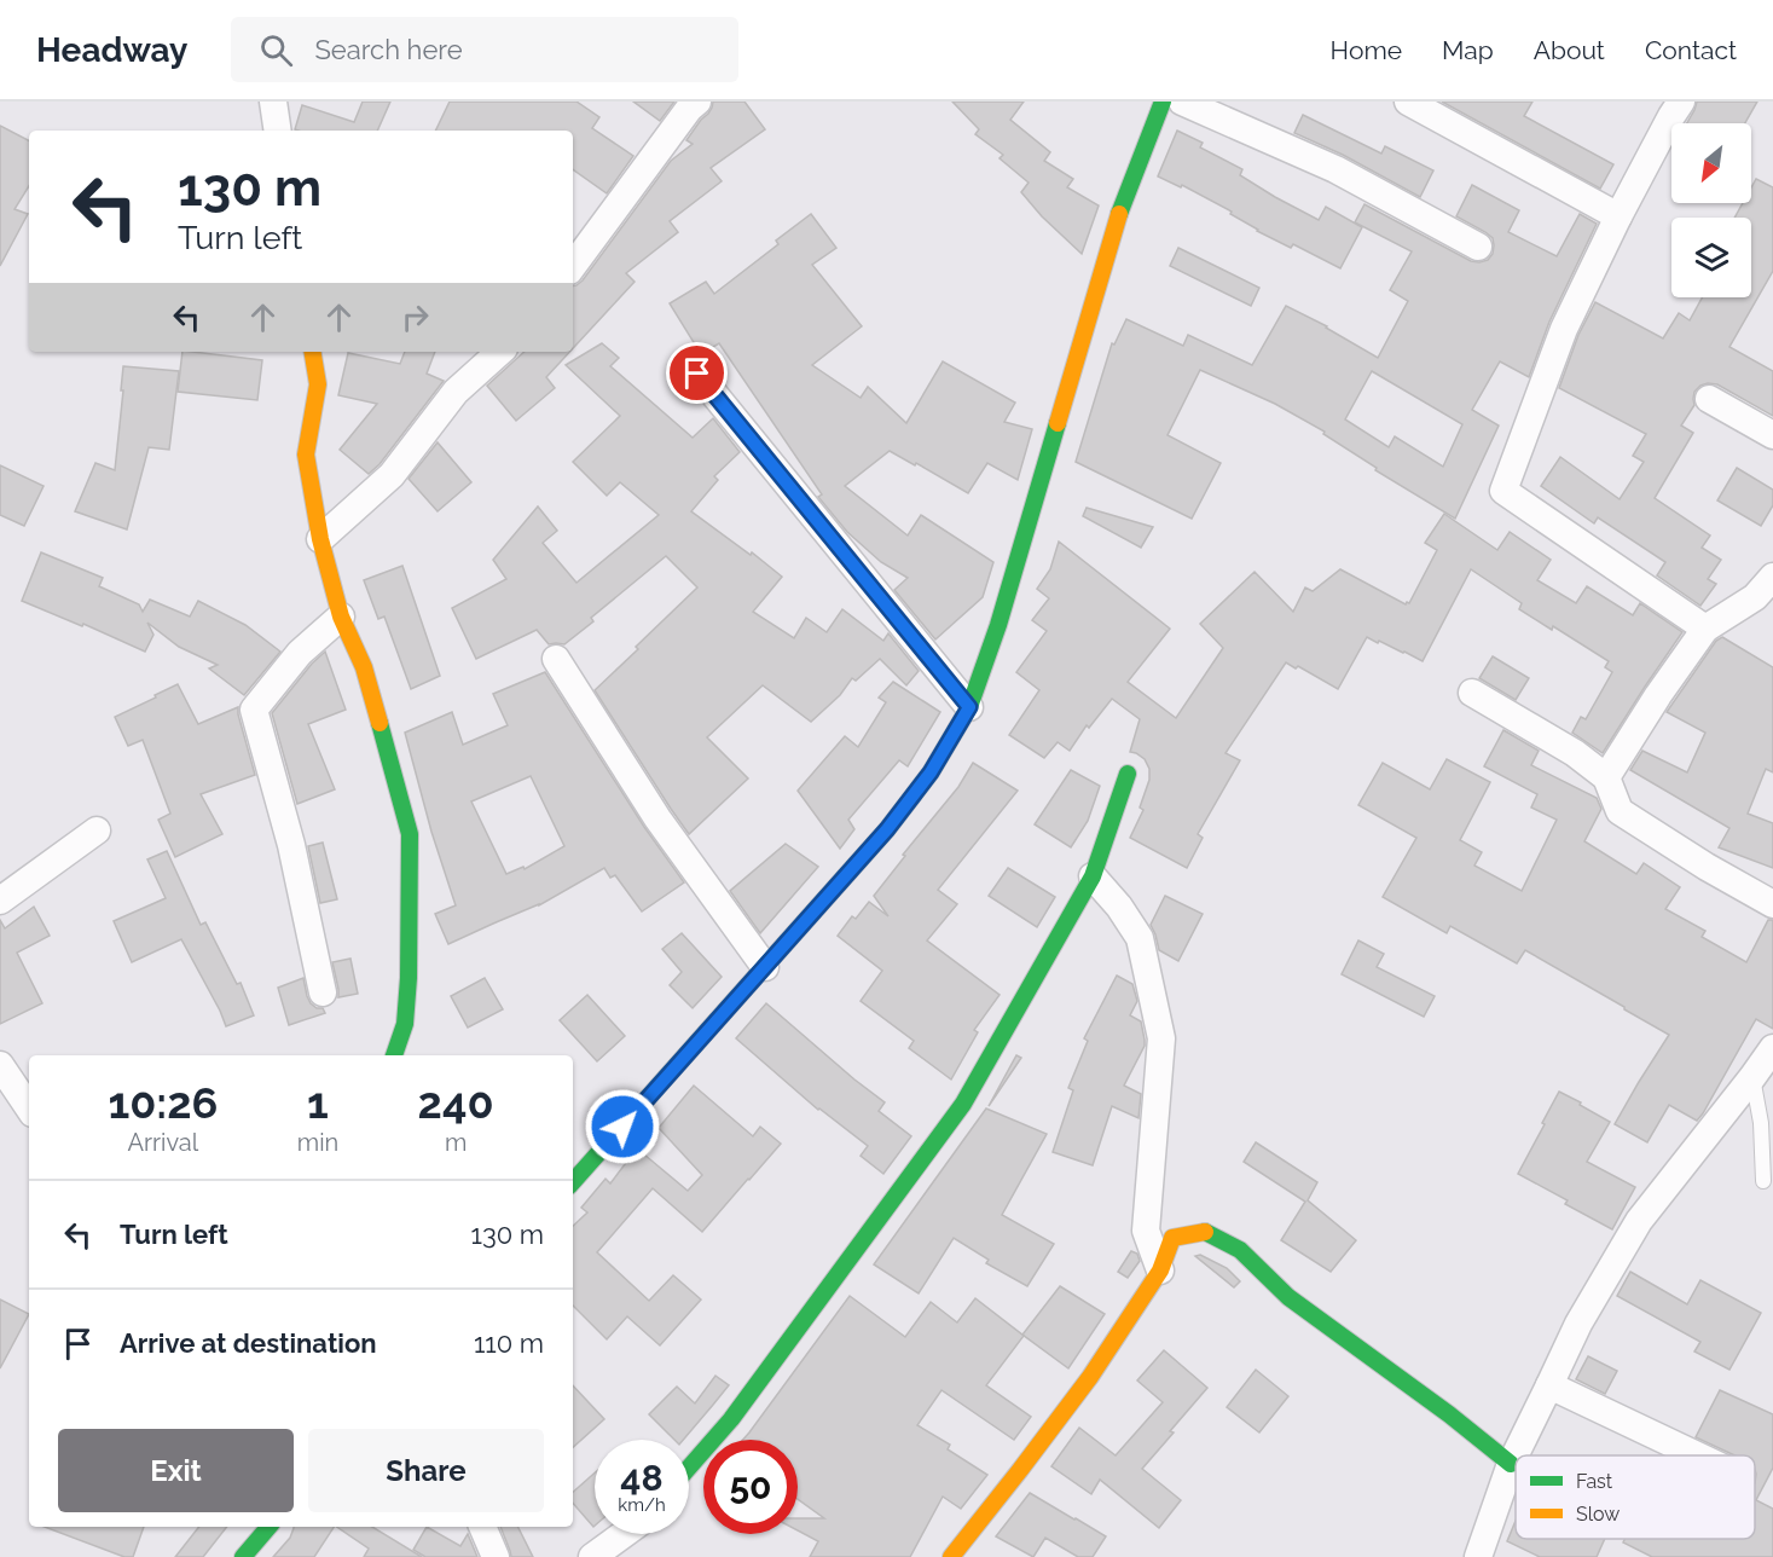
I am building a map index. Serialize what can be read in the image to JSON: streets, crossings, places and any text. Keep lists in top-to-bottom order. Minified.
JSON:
{"legend":["Fast","Slow"],"north":"bottom left","page":{"header":"Headway","search":"Search here","nav":["Home","Map","About","Contact"],"turn":["130 m","Turn left"],"eta":["10:26","Arrival","1","min","240","m"],"list":[{"name":"Turn left","value":"130 m"},{"name":"Arrive at destination","value":"110 m"}],"buttons":["Exit","Share"],"speed":"48 km/h","limit":"50"}}
